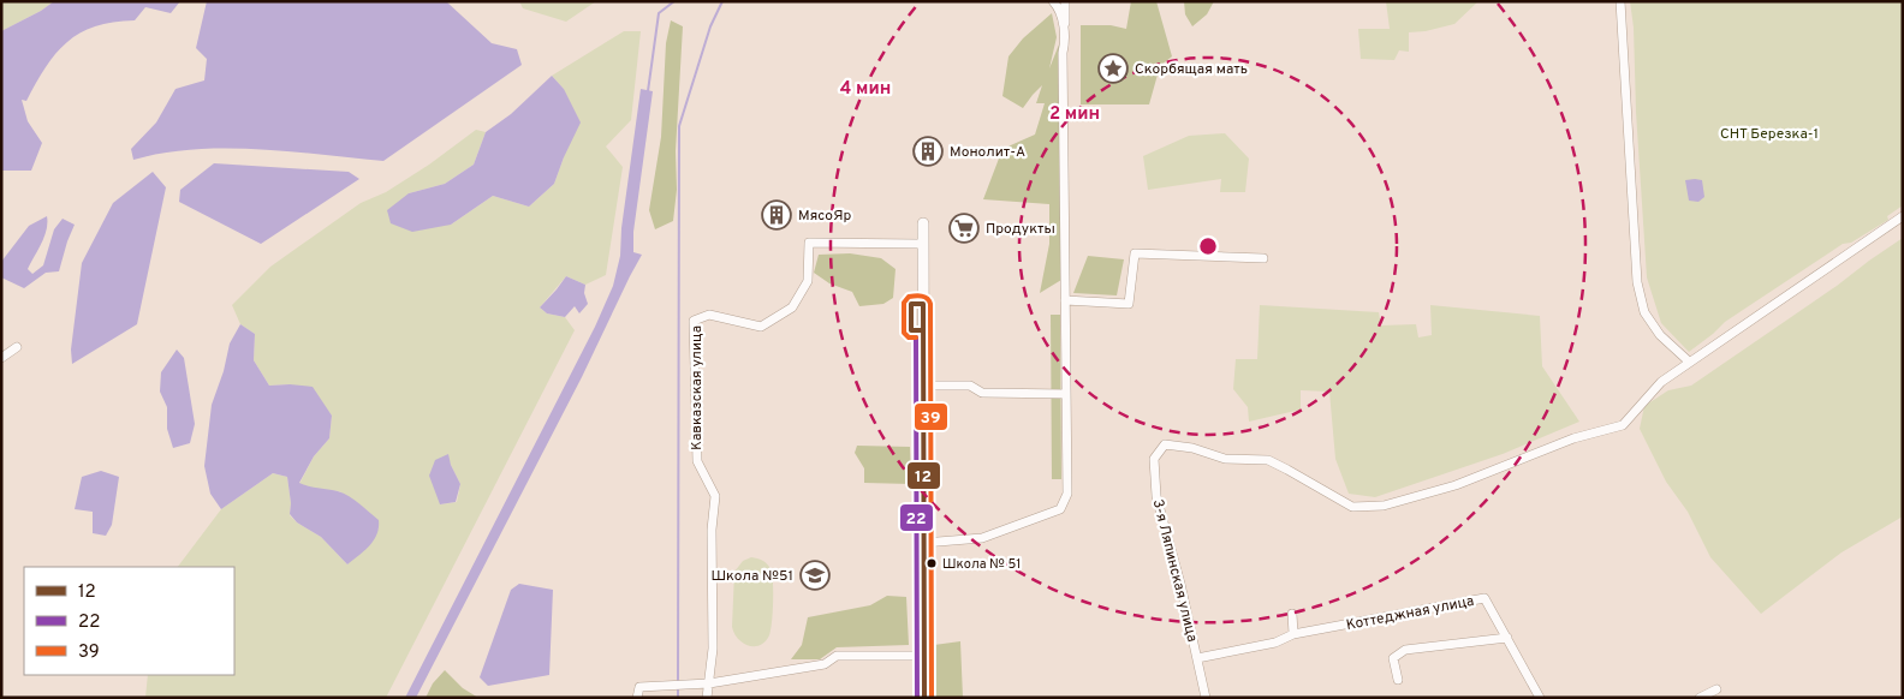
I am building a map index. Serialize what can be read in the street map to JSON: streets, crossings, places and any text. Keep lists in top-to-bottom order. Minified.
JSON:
{"streets":{"street":["Кавказская улица","3-я Ляпинская улица","Коттеджная улица"]},"parks":["СНТ Березка-1"],"places":{"place":["Скорбящая мать"],"building":["Монолит-А","МясоЯр"],"supermarket":["Продукты"],"other":["Школа № 51"],"school or university":["Школа №51"]},"lines":["transit line 39","transit line 12","transit line 22"],"legend":["12","22","39"],"rings":["4 мин","2 мин"]}
